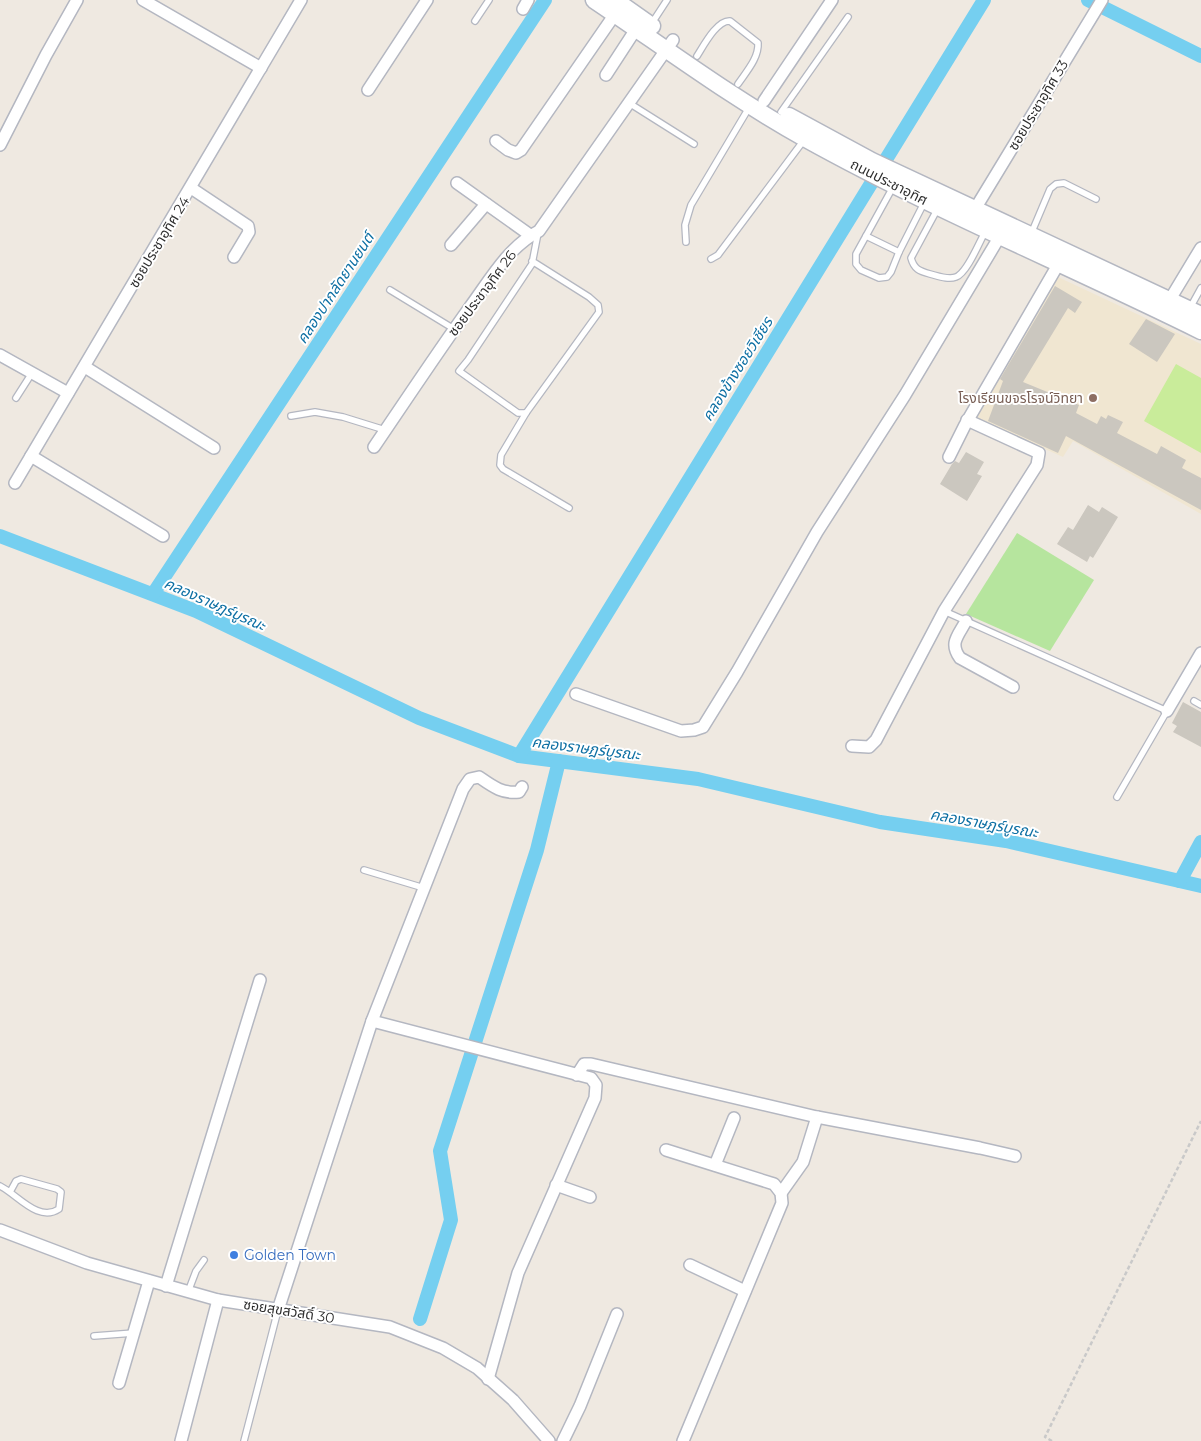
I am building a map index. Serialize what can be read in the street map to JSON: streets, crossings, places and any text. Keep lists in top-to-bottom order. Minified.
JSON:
{"streets":{"main road":["ถนนประชาอุทิศ"],"street":["ซอยประชาอุทิศ 33","ซอยประชาอุทิศ 24","ซอยประชาอุทิศ 26","ซอยสุขสวัสดิ์ 30"]},"crossings":[["ซอยประชาอุทิศ 33","ถนนประชาอุทิศ"],["ถนนประชาอุทิศ","ซอยประชาอุทิศ 26"]],"water":["คลองปากลัดยานยนต์","คลองข้างซอยวิเชียร","คลองราษฎร์บูรณะ"],"places":["โรงเรียนขจรโรจน์วิทยา","Golden Town"]}
